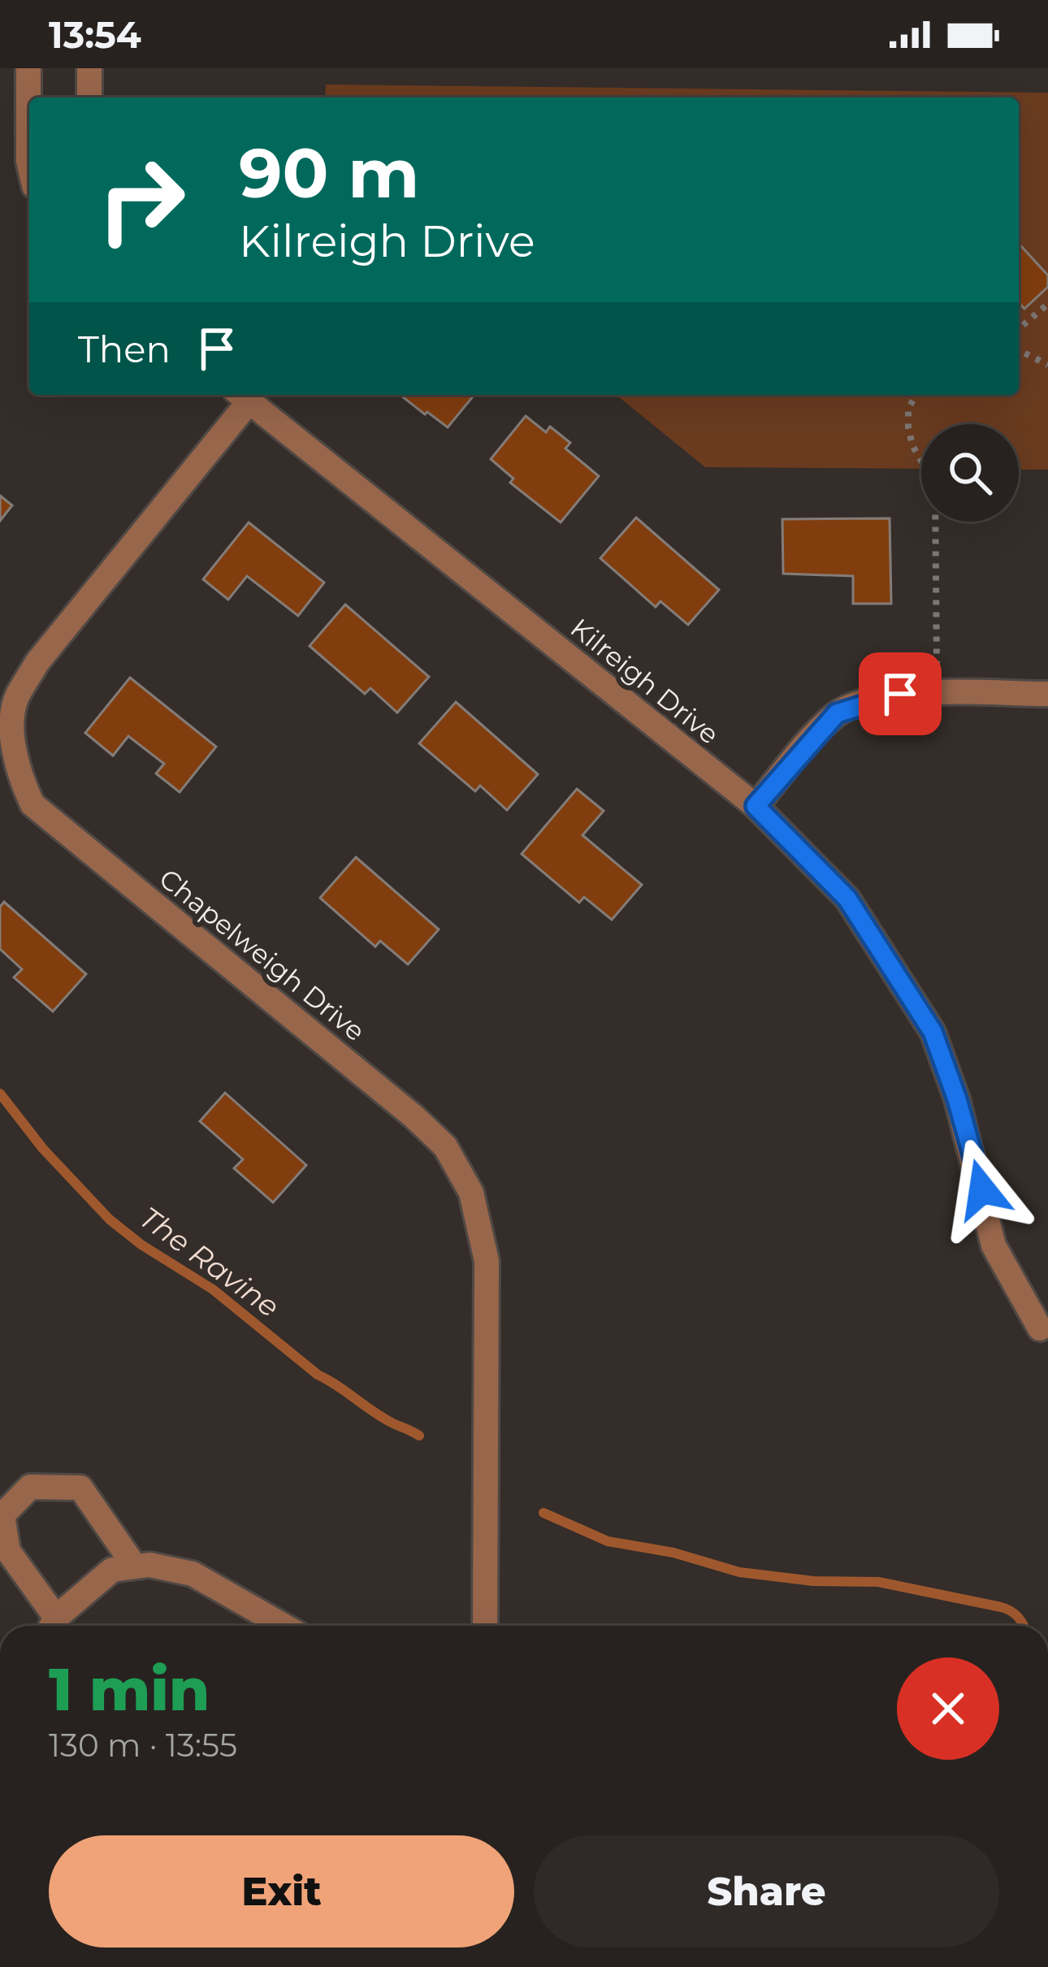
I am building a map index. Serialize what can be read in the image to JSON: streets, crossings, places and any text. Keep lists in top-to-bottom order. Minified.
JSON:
{"streets":{"street":["Kilreigh Drive","Chapelweigh Drive"]},"crossings":[["Kilreigh Drive","Chapelweigh Drive"]],"water":["The Ravine"],"page":{"status":"13:54","turn":["90 m","Kilreigh Drive"],"then":"Then","heading":["1 min","130 m · 13:55"],"buttons":["Exit","Share"]}}
